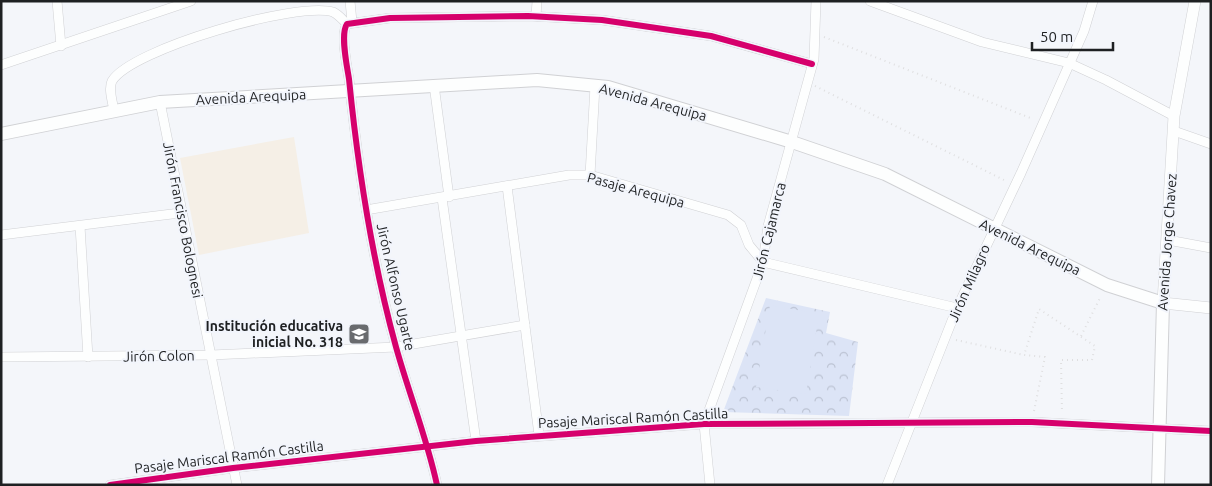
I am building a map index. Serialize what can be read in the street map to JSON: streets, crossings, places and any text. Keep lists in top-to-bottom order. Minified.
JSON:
{"streets":{"main road":["Avenida Arequipa","Avenida Jorge Chavez"],"street":["Pasaje Arequipa","Jirón Francisco Bolognesi","Jirón Cajamarca","Jirón Milagro","Jirón Alfonso Ugarte","Jirón Colon","Pasaje Mariscal Ramón Castilla"]},"crossings":[["Avenida Arequipa","Jirón Francisco Bolognesi"],["Avenida Arequipa","Jirón Cajamarca"],["Avenida Arequipa","Avenida Jorge Chavez"],["Avenida Arequipa","Jirón Milagro"],["Avenida Arequipa","Jirón Alfonso Ugarte"],["Pasaje Arequipa","Jirón Cajamarca"],["Pasaje Arequipa","Jirón Alfonso Ugarte"],["Jirón Francisco Bolognesi","Jirón Colon"],["Jirón Francisco Bolognesi","Pasaje Mariscal Ramón Castilla"],["Jirón Cajamarca","Pasaje Mariscal Ramón Castilla"],["Avenida Jorge Chavez","Pasaje Mariscal Ramón Castilla"],["Jirón Milagro","Pasaje Mariscal Ramón Castilla"],["Jirón Alfonso Ugarte","Jirón Colon"],["Jirón Alfonso Ugarte","Pasaje Mariscal Ramón Castilla"]],"places":{"school or university":["Institución educativa inicial No. 318"]},"scale_bar":"50 m"}
